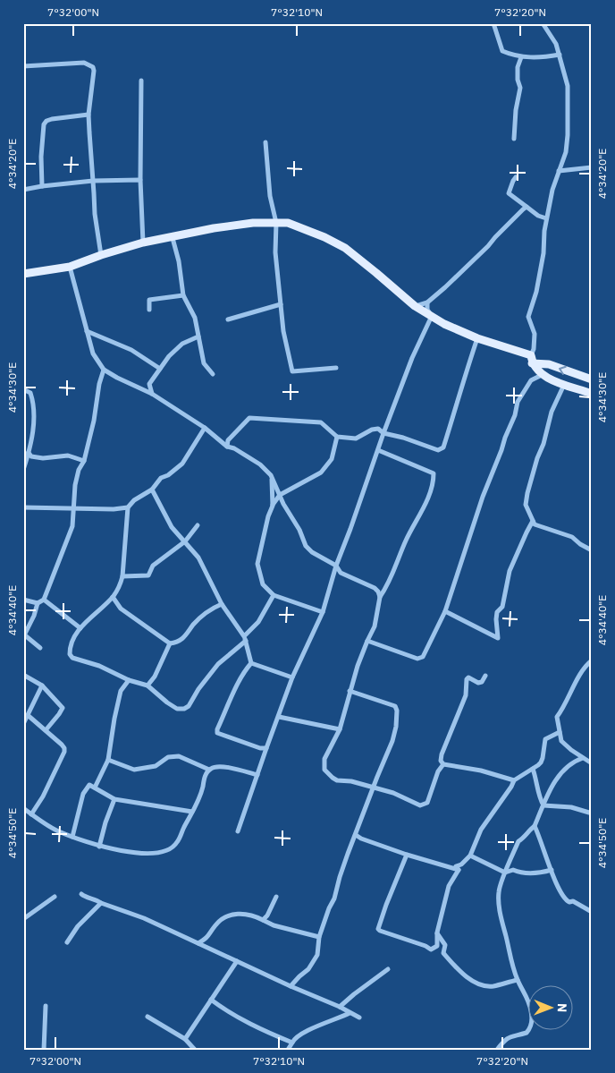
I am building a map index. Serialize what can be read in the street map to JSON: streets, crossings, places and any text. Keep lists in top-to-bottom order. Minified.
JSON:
{"north":"right","coordinates":["7°32'00\"N","7°32'10\"N","7°32'20\"N","4°34'20\"E","4°34'30\"E","4°34'40\"E","4°34'50\"E"]}
